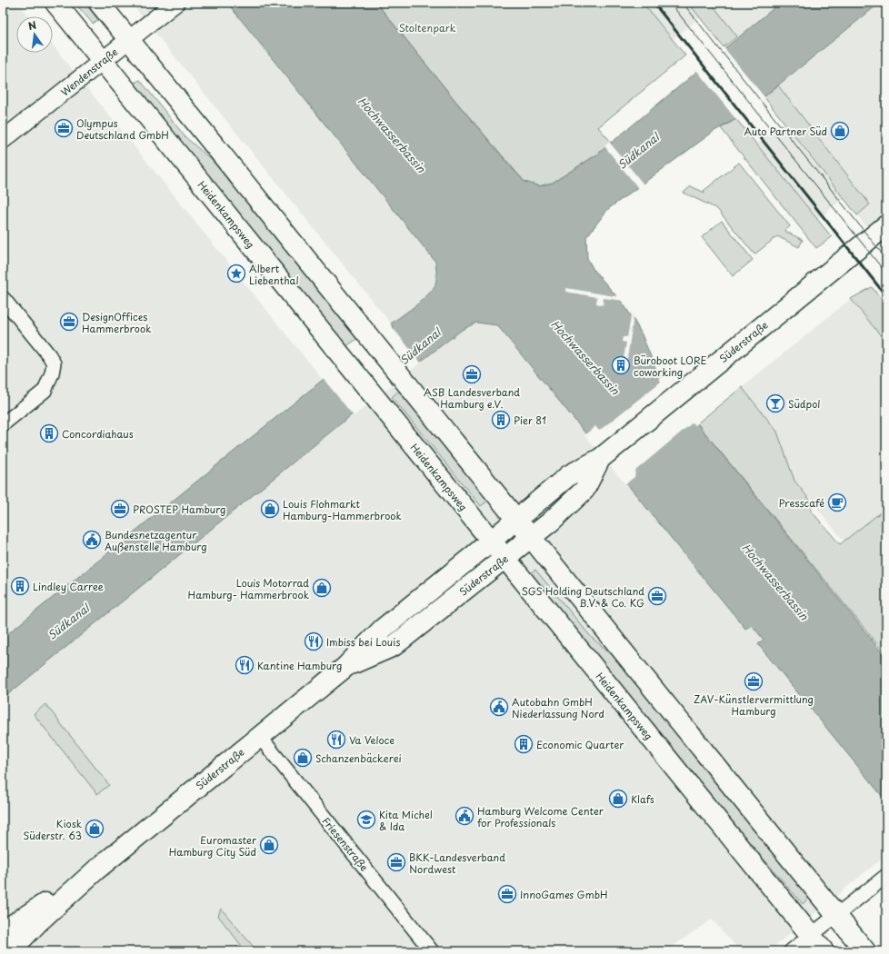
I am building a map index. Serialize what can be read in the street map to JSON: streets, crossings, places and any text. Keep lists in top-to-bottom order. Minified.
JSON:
{"streets":{"main road":["Heidenkampsweg","Süderstraße"],"street":["Wendenstraße","Friesenstraße"]},"crossings":[["Wendenstraße","Heidenkampsweg"],["Heidenkampsweg","Süderstraße"],["Süderstraße","Friesenstraße"]],"water":["Hochwasserbassin","Südkanal"],"parks":["Stoltenpark"],"places":{"office":["Olympus Deutschland GmbH","DesignOffices Hammerbrook","ASB Landesverband Hamburg e.V.","PROSTEP Hamburg","SGS Holding Deutschland B.V. & Co. KG","ZAV-Künstlervermittlung Hamburg","BKK-Landesverband Nordwest","InnoGames GmbH"],"shop":["Auto Partner Süd","Louis Flohmarkt Hamburg-Hammerbrook","Louis Motorrad Hamburg- Hammerbrook","Schanzenbäckerei","Klafs","Kiosk Süderstr. 63","Euromaster Hamburg City Süd"],"place":["Albert Liebenthal"],"building":["Büroboot LORE coworking","Pier 81","Concordiahaus","Lindley Carree","Economic Quarter"],"bar":["Südpol"],"cafe":["Presscafé"],"public building":["Bundesnetzagentur Außenstelle Hamburg","Autobahn GmbH Niederlassung Nord","Hamburg Welcome Center for Professionals"],"restaurant":["Imbiss bei Louis","Kantine Hamburg","Va Veloce"],"school or university":["Kita Michel & Ida"]},"north":"top"}
